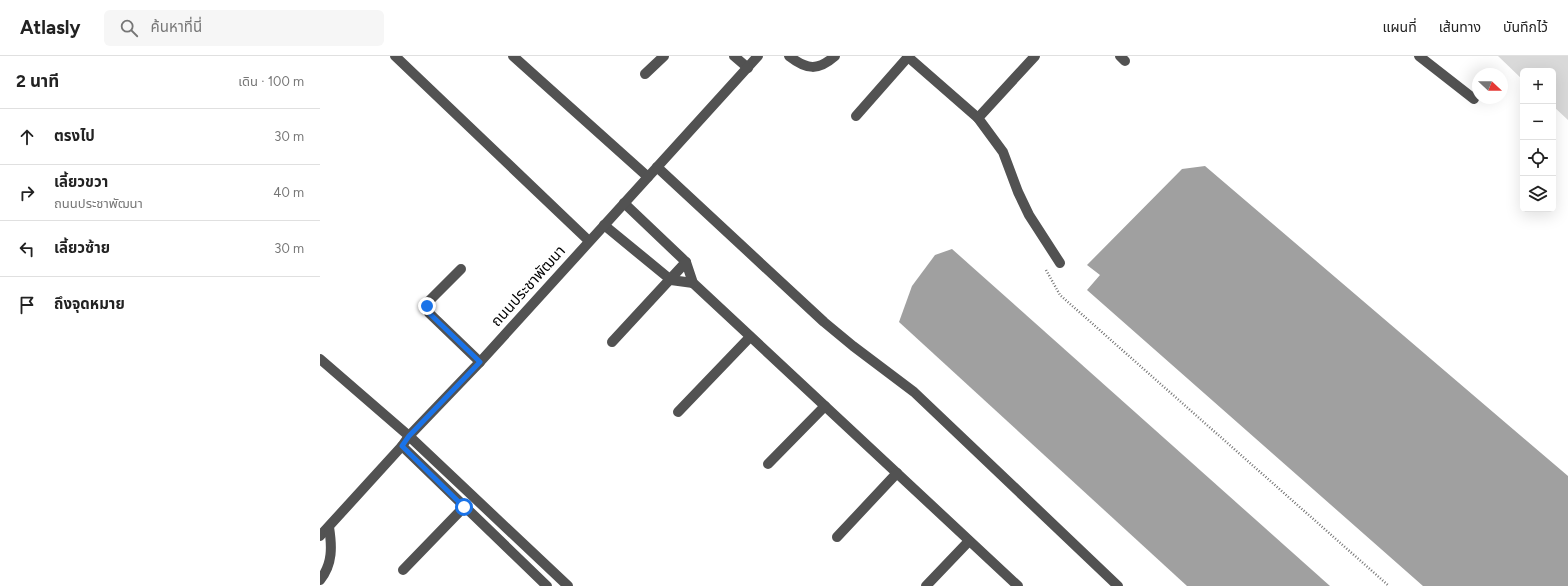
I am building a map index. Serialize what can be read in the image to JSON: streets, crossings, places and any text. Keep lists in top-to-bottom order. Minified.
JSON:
{"streets":{"street":["ถนนประชาพัฒนา"]},"north":"right","page":{"header":"Atlasly","search":"ค้นหาที่นี่","nav":["แผนที่","เส้นทาง","บันทึกไว้"],"heading":["2 นาที","เดิน · 100 m"],"map_buttons":["+","−"],"list":[["ตรงไป","30 m"],["เลี้ยวขวา","ถนนประชาพัฒนา","40 m"],["เลี้ยวซ้าย","30 m"],"ถึงจุดหมาย"]}}
